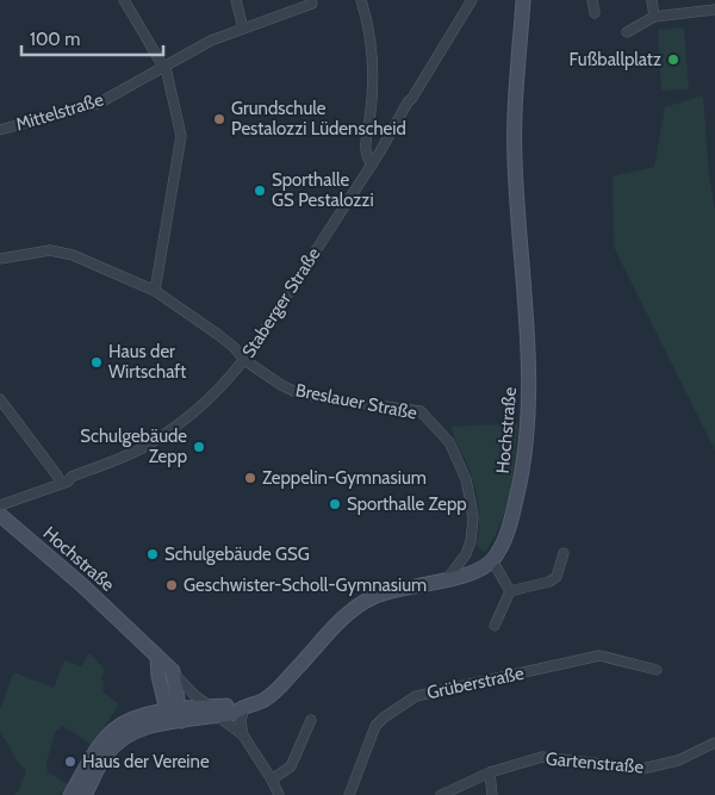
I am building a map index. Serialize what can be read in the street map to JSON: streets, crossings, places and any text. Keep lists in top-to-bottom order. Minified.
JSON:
{"streets":{"main road":["Hochstraße"],"street":["Mittelstraße","Staberger Straße","Breslauer Straße","Grüberstraße","Gartenstraße"]},"crossings":[["Staberger Straße","Breslauer Straße"]],"places":["Fußballplatz","Grundschule Pestalozzi Lüdenscheid","Sporthalle GS Pestalozzi","Haus der Wirtschaft","Schulgebäude Zepp","Zeppelin-Gymnasium","Sporthalle Zepp","Schulgebäude GSG","Geschwister-Scholl-Gymnasium","Haus der Vereine"],"scale_bar":"100 m"}
